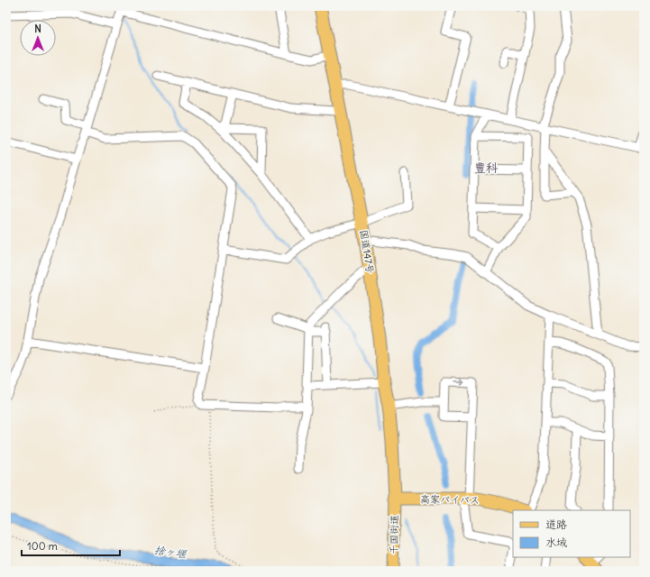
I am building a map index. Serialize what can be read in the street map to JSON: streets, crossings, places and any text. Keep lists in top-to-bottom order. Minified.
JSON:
{"streets":{"highway":["国道147号","高家バイパス"],"main road":["千国街道"]},"crossings":[["国道147号","高家バイパス"],["国道147号","千国街道"],["高家バイパス","千国街道"]],"districts":["豊科"],"water":["捨ヶ堰"],"legend":["道路","水域"],"scale_bar":"100 m","north":"top"}
